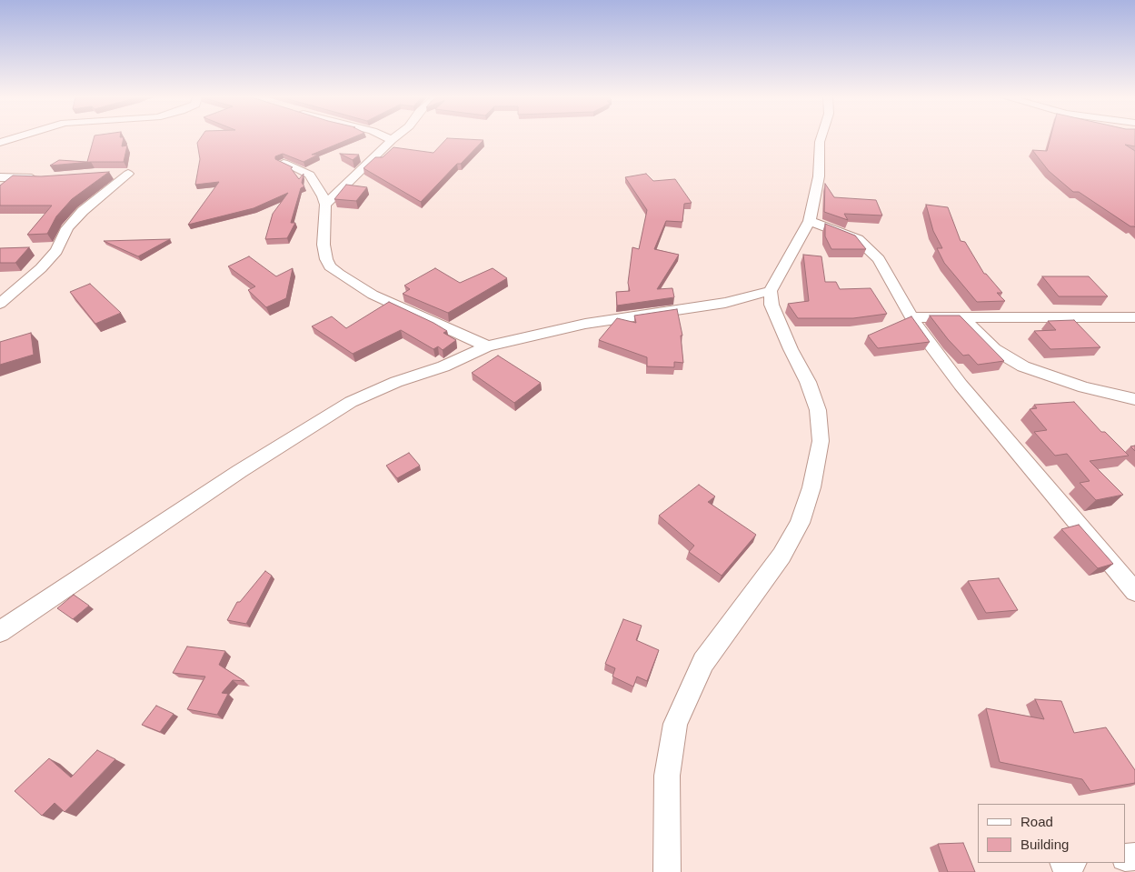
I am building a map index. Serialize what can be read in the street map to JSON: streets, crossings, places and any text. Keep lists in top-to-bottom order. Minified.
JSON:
{"legend":["Road","Building"]}
